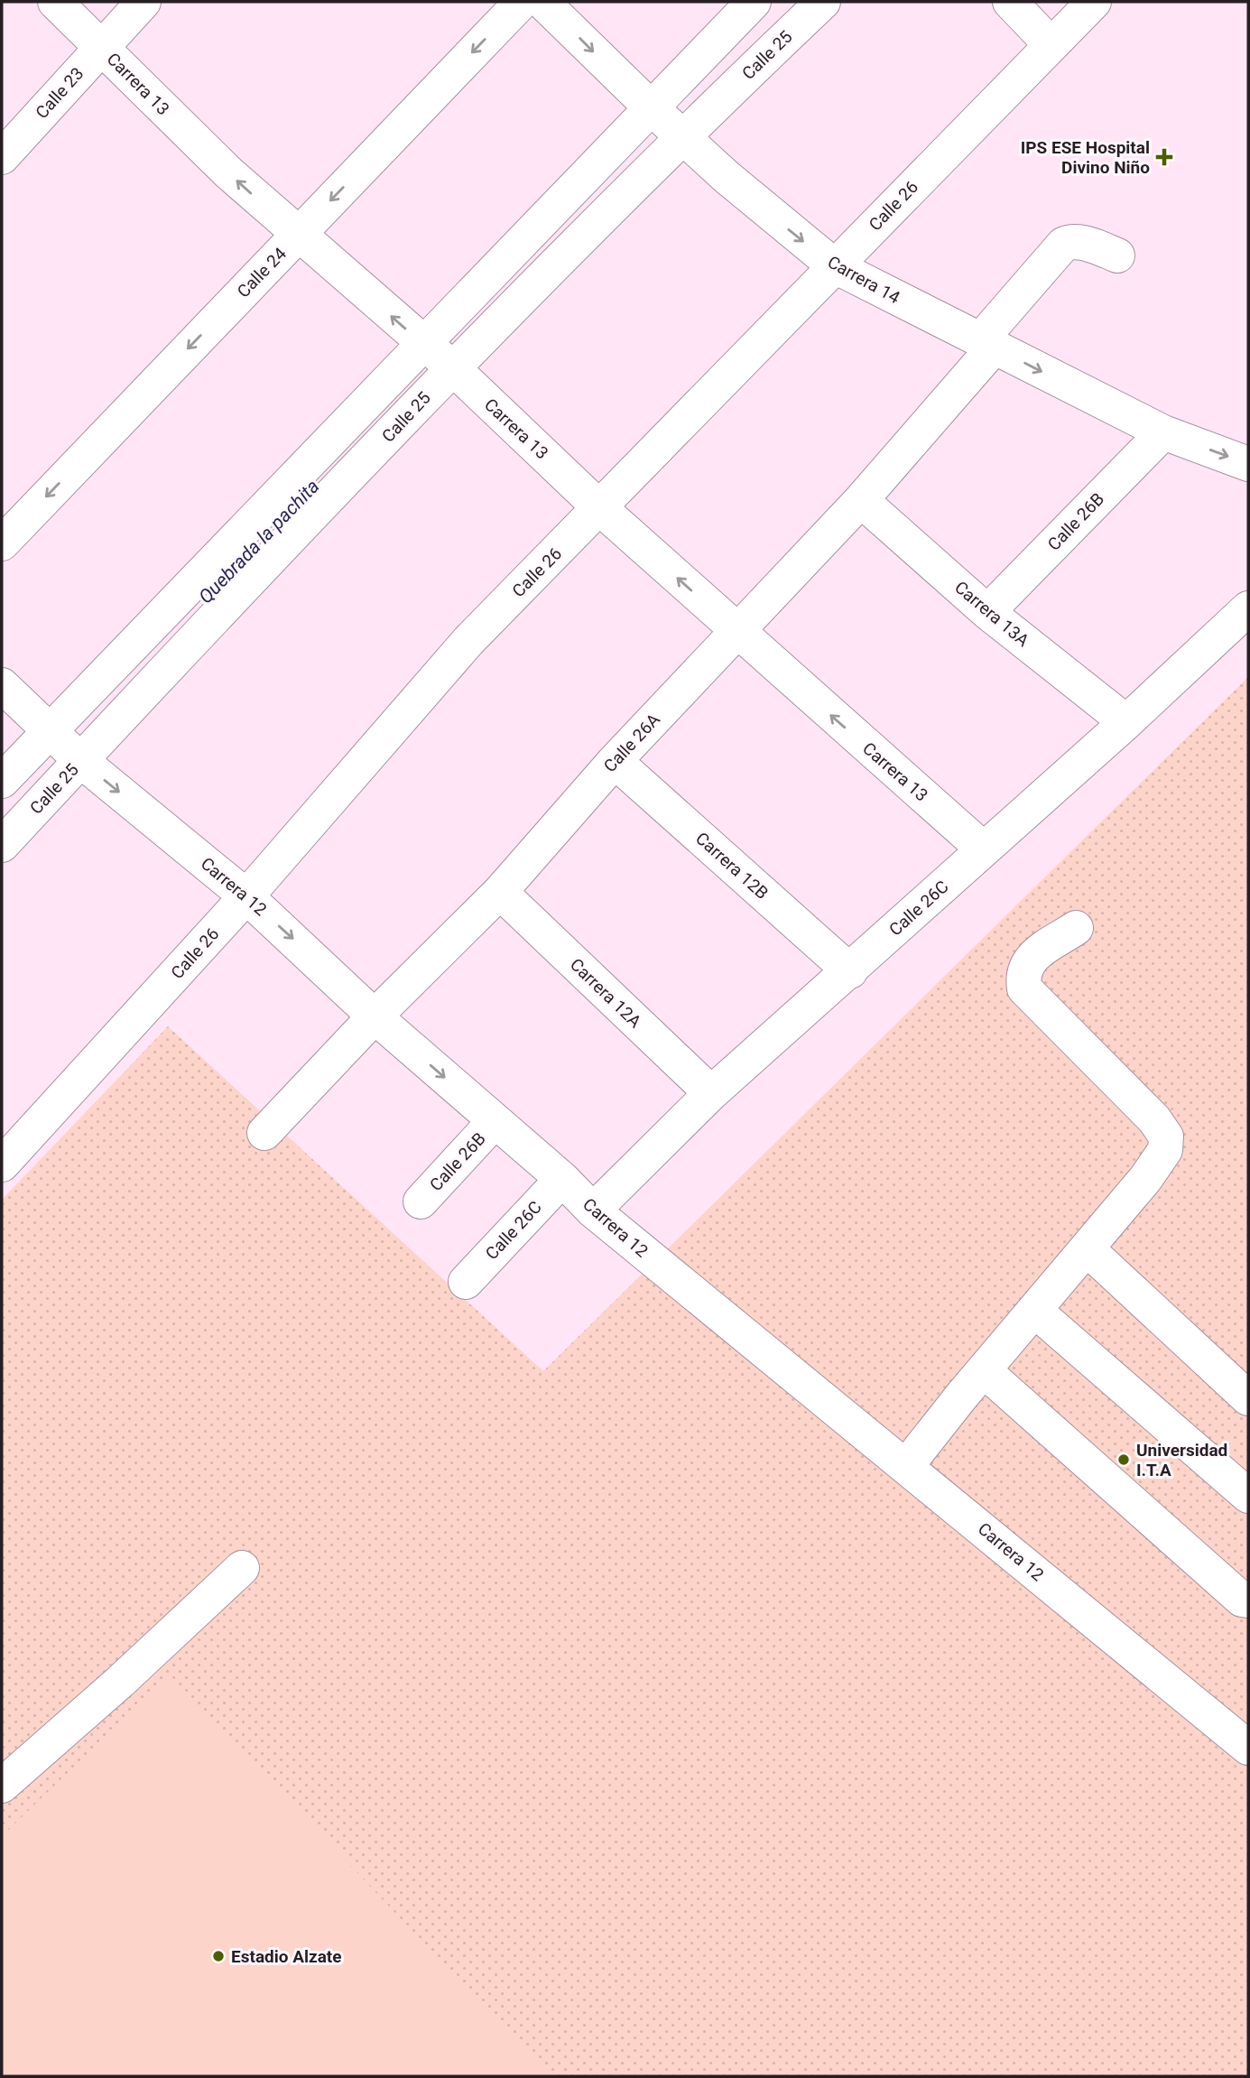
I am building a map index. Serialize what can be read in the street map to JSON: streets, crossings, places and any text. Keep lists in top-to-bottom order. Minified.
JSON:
{"streets":{"street":["Calle 25","Carrera 13","Calle 23","Calle 26","Calle 24","Carrera 14","Calle 26B","Carrera 13A","Calle 26A","Carrera 12B","Carrera 12","Calle 26C","Carrera 12A"]},"crossings":[["Calle 25","Carrera 13"],["Calle 25","Carrera 14"],["Calle 25","Carrera 12"],["Carrera 13","Calle 23"],["Carrera 13","Calle 26"],["Carrera 13","Calle 24"],["Carrera 13","Calle 26A"],["Carrera 13","Calle 26C"],["Calle 26","Carrera 14"],["Calle 26","Carrera 12"],["Carrera 14","Calle 26B"],["Carrera 14","Calle 26A"],["Calle 26B","Carrera 13A"],["Calle 26B","Carrera 12"],["Carrera 13A","Calle 26A"],["Carrera 13A","Calle 26C"],["Calle 26A","Carrera 12B"],["Calle 26A","Carrera 12"],["Calle 26A","Carrera 12A"],["Carrera 12B","Calle 26C"],["Carrera 12","Calle 26C"],["Calle 26C","Carrera 12A"]],"one_way":["Carrera 13","Carrera 14"],"water":["Quebrada la pachita"],"places":{"health":["IPS ESE Hospital Divino Niño"],"other":["Universidad I.T.A","Estadio Alzate"]}}
